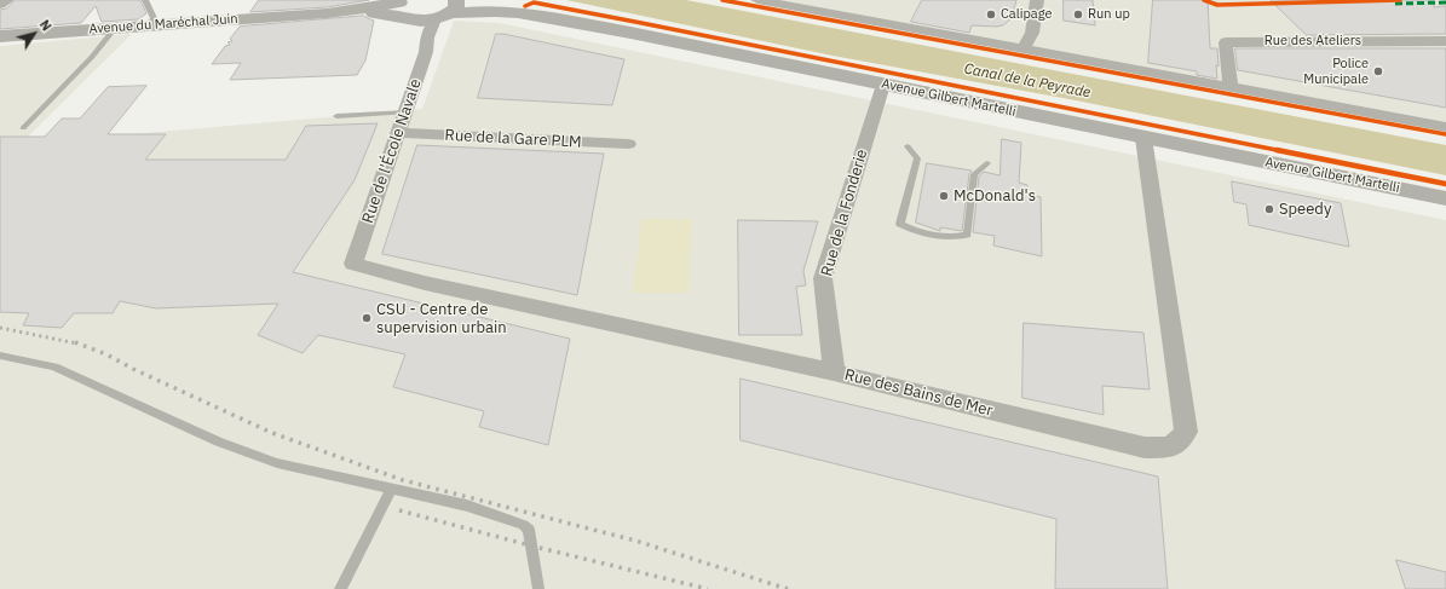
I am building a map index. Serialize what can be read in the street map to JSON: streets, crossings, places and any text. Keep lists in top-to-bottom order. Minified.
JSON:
{"streets":{"main road":["Avenue du Maréchal Juin","Avenue Gilbert Martelli"],"street":["Rue des Ateliers","Rue de la Gare PLM","Rue de l'École Navale","Rue de la Fonderie","Rue des Bains de Mer"]},"crossings":[["Avenue du Maréchal Juin","Avenue Gilbert Martelli"],["Avenue du Maréchal Juin","Rue de l'École Navale"],["Avenue Gilbert Martelli","Rue de l'École Navale"],["Avenue Gilbert Martelli","Rue de la Fonderie"],["Avenue Gilbert Martelli","Rue des Bains de Mer"],["Rue de la Gare PLM","Rue de l'École Navale"],["Rue de l'École Navale","Rue des Bains de Mer"],["Rue de la Fonderie","Rue des Bains de Mer"]],"water":["Canal de la Peyrade"],"places":["Calipage","Run up","Police Municipale","McDonald's","Speedy","CSU - Centre de supervision urbain"],"north":"top right"}
